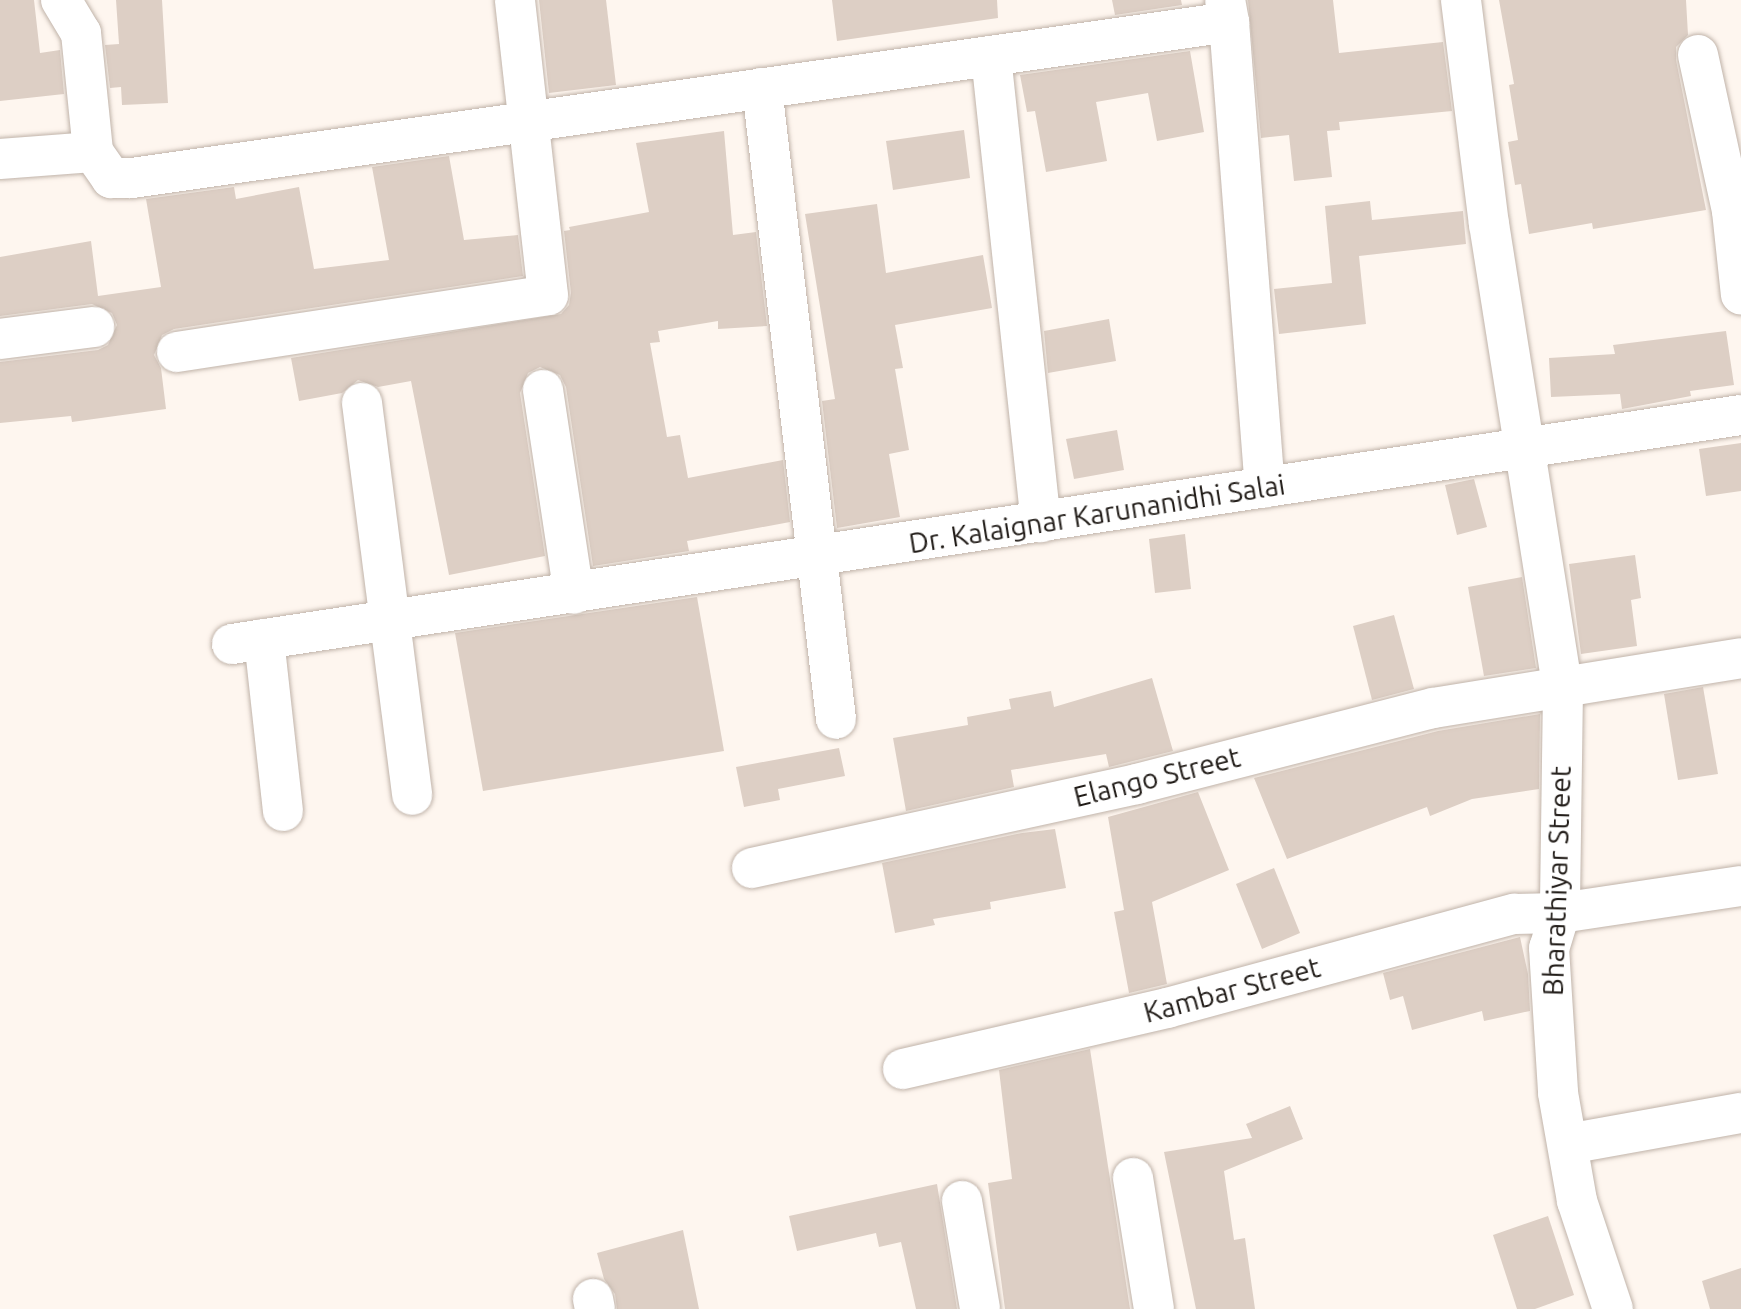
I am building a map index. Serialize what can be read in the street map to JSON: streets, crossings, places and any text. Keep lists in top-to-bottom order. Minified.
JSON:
{"streets":{"street":["Dr. Kalaignar Karunanidhi Salai","Elango Street","Bharathiyar Street","Kambar Street"]},"crossings":[["Dr. Kalaignar Karunanidhi Salai","Bharathiyar Street"],["Elango Street","Bharathiyar Street"],["Bharathiyar Street","Kambar Street"]]}
